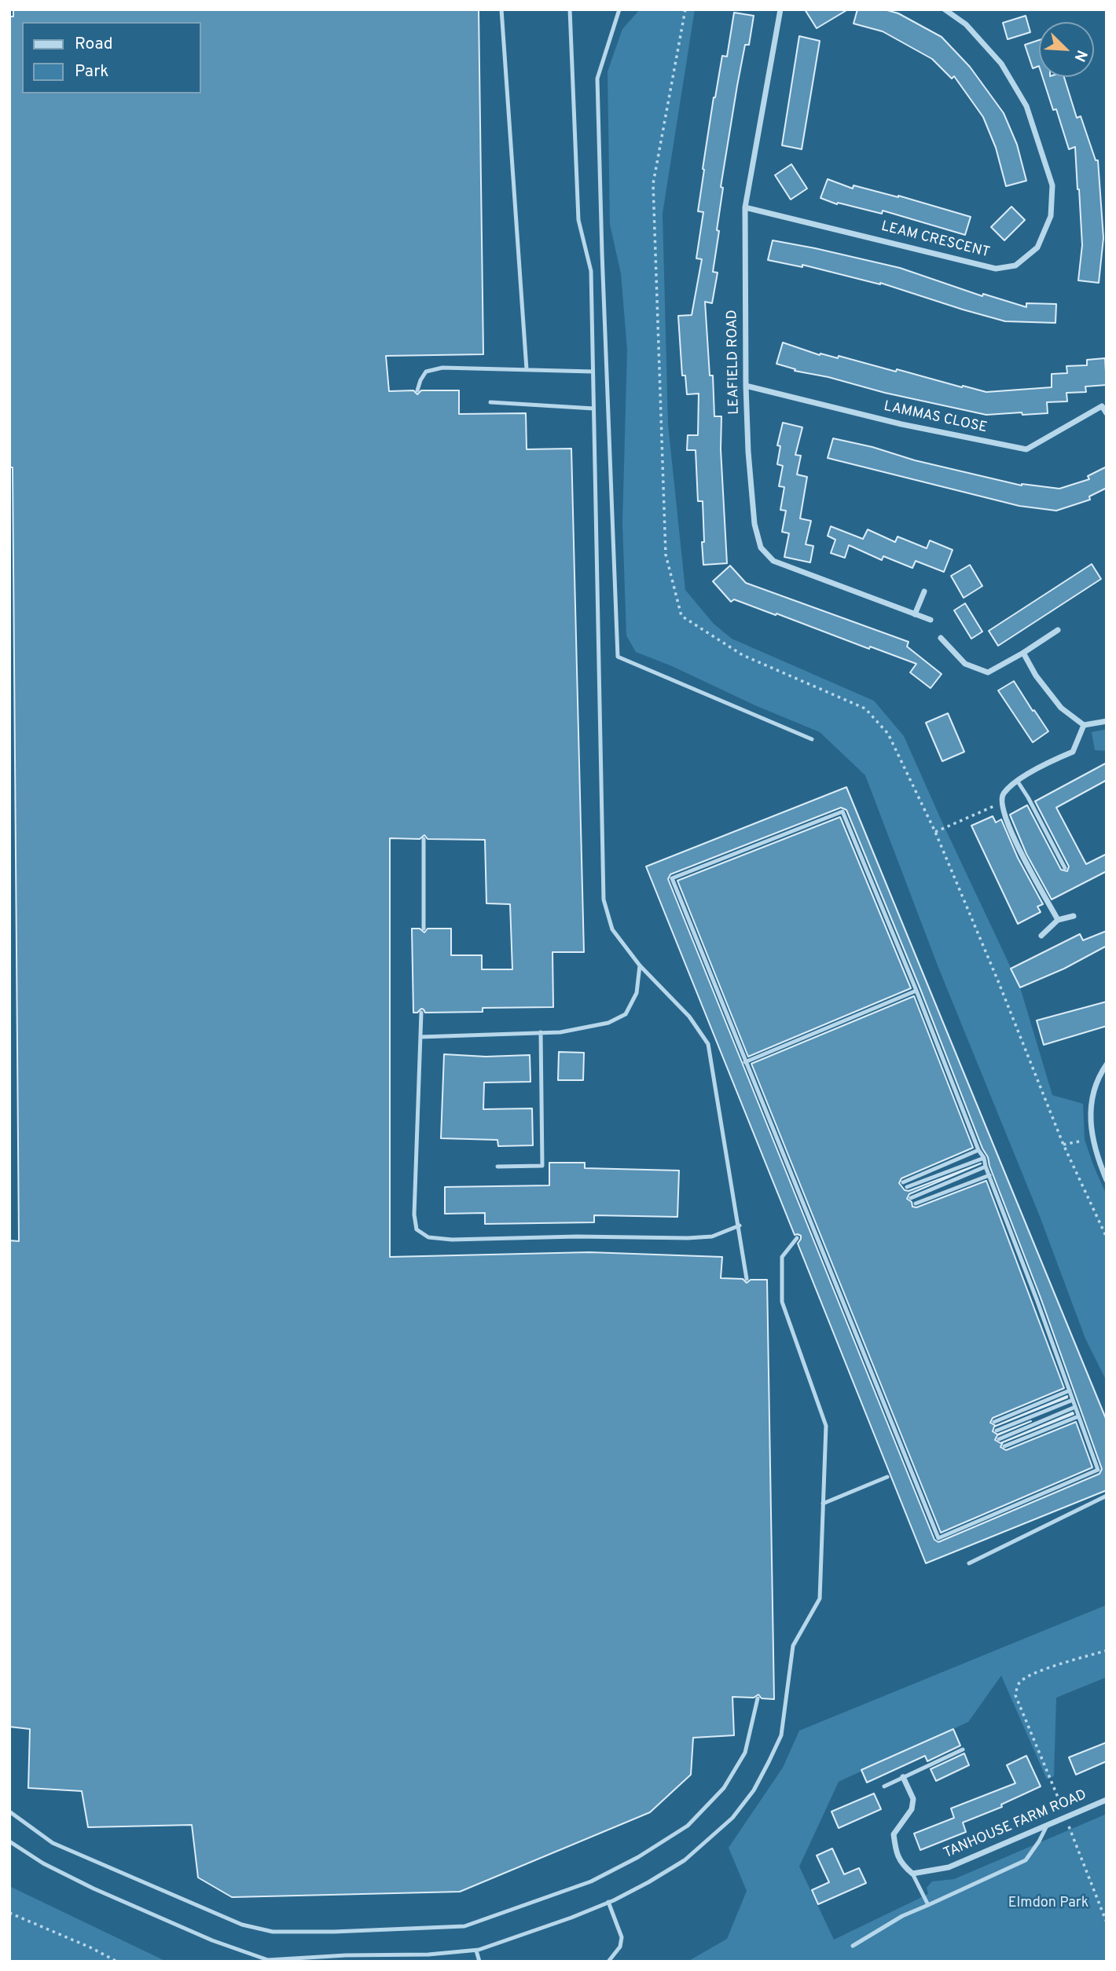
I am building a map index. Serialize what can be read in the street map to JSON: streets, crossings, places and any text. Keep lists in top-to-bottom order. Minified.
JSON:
{"streets":{"street":["LEAM CRESCENT","LEAFIELD ROAD","LAMMAS CLOSE","TANHOUSE FARM ROAD"]},"crossings":[["LEAM CRESCENT","LEAFIELD ROAD"],["LEAFIELD ROAD","LAMMAS CLOSE"]],"parks":["Elmdon Park"],"legend":["Road","Park"],"north":"bottom right"}
